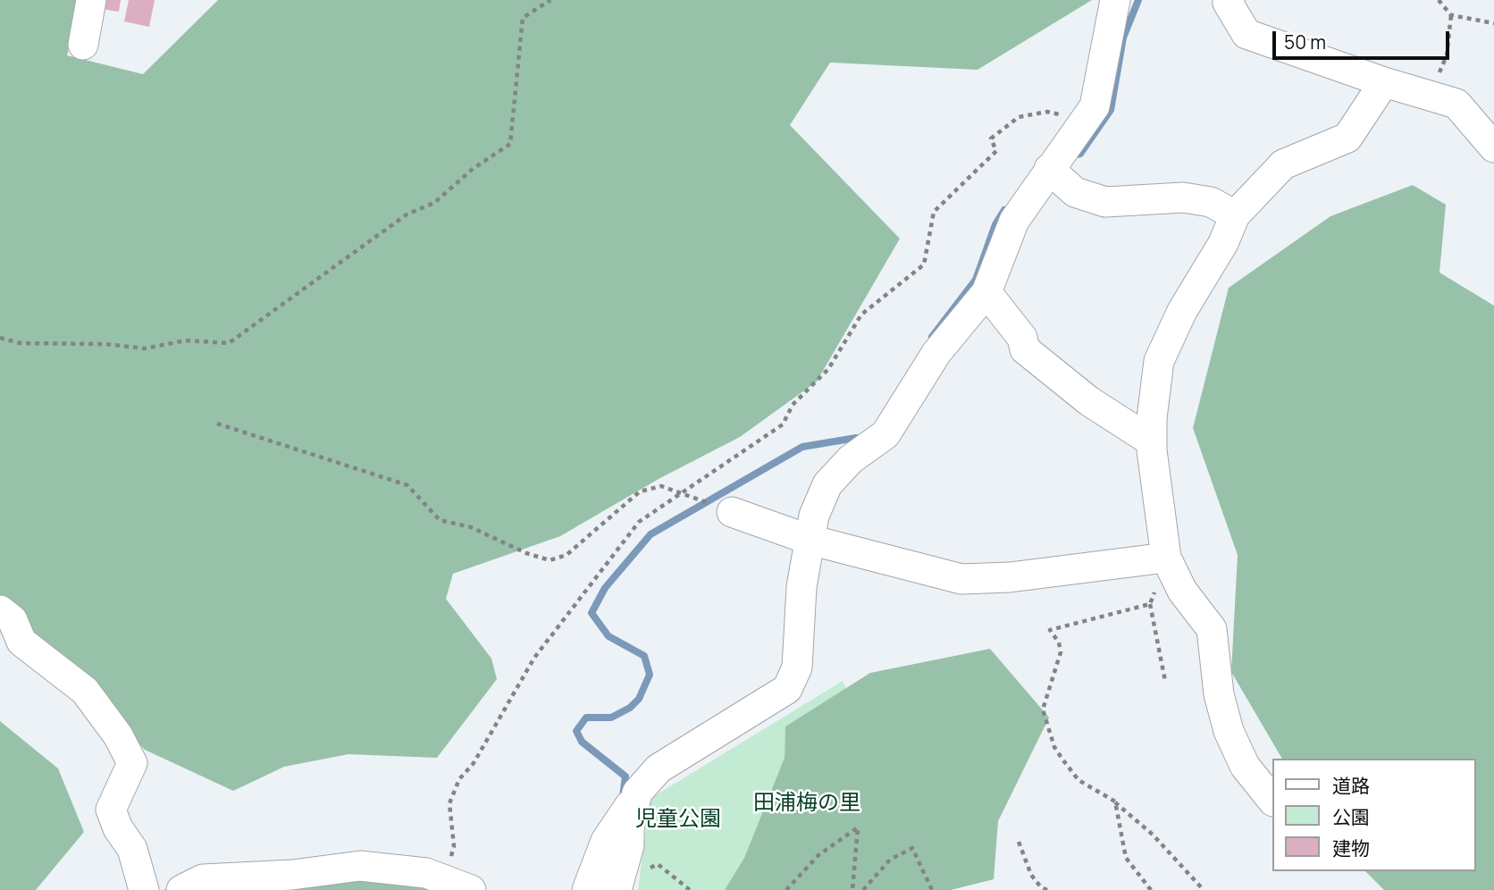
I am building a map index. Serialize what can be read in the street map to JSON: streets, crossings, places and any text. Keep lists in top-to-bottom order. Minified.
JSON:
{"parks":["田浦梅の里","児童公園"],"legend":["道路","公園","建物"],"scale_bar":"50 m"}
